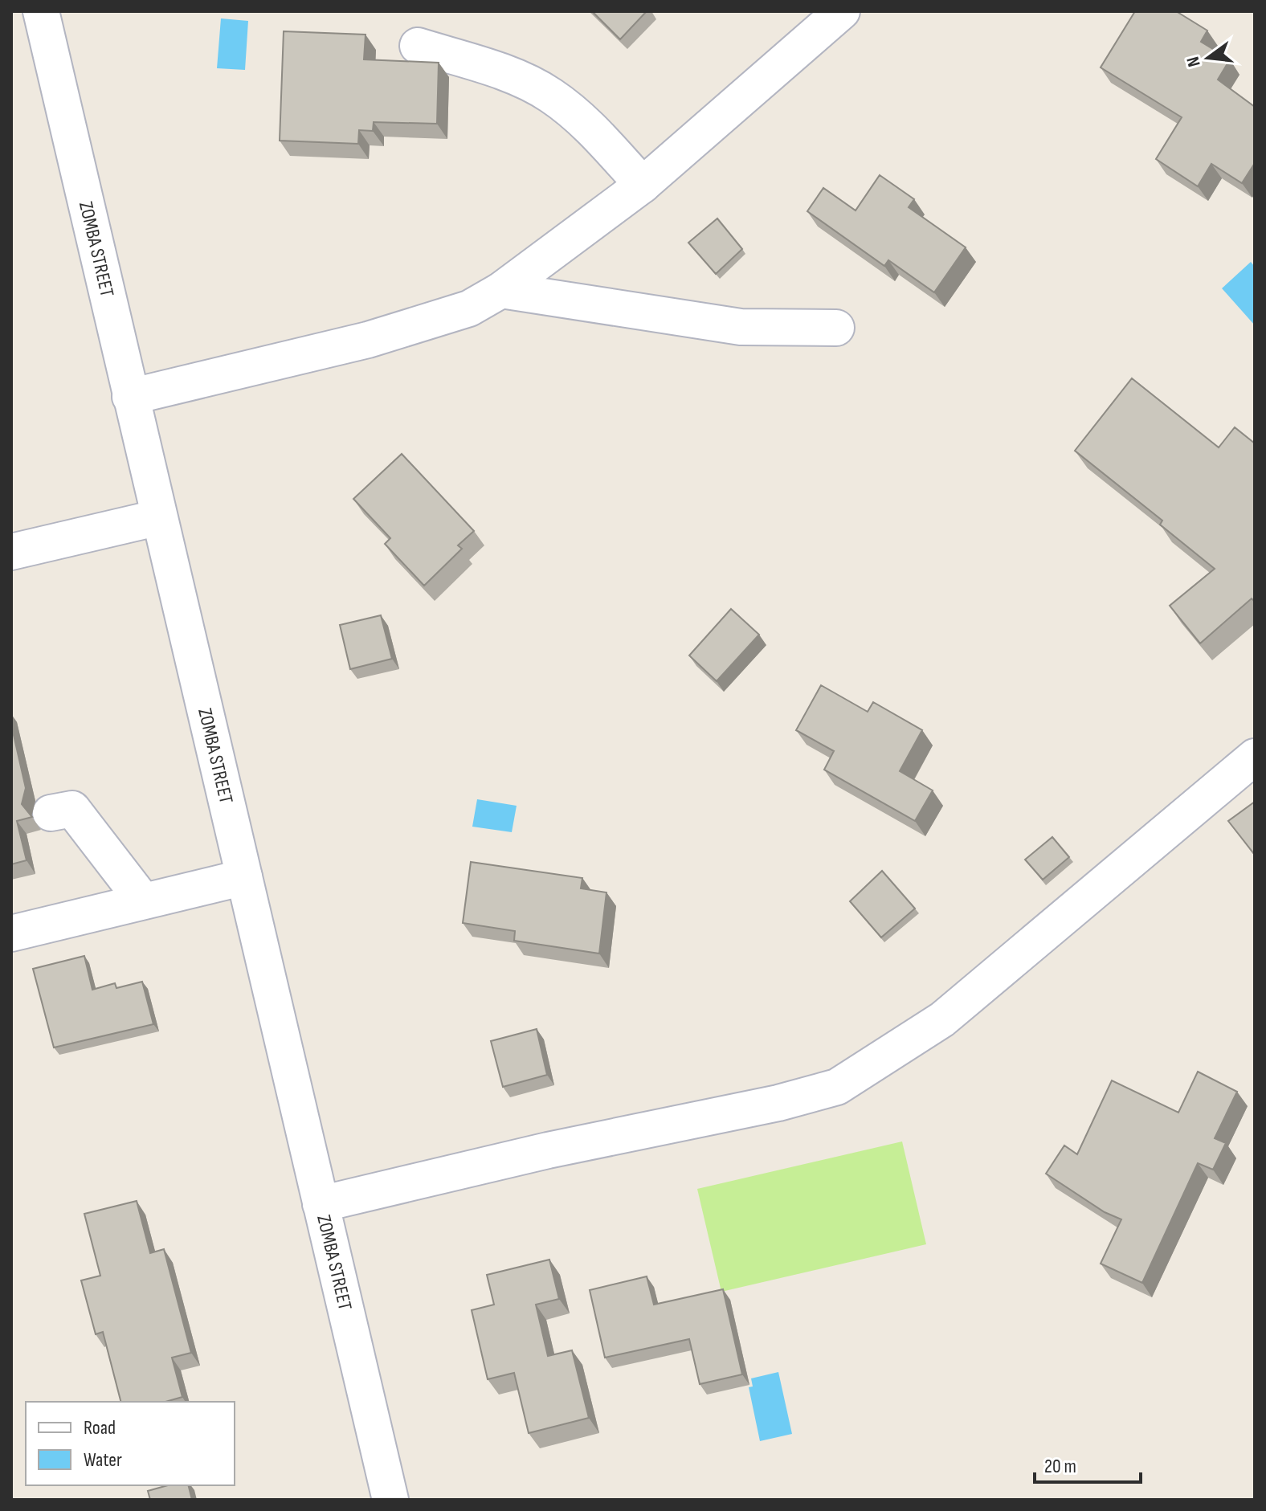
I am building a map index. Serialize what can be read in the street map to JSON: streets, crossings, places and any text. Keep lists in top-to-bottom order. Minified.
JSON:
{"streets":{"street":["ZOMBA STREET"]},"legend":["Road","Water"],"scale_bar":"20 m","north":"left"}
